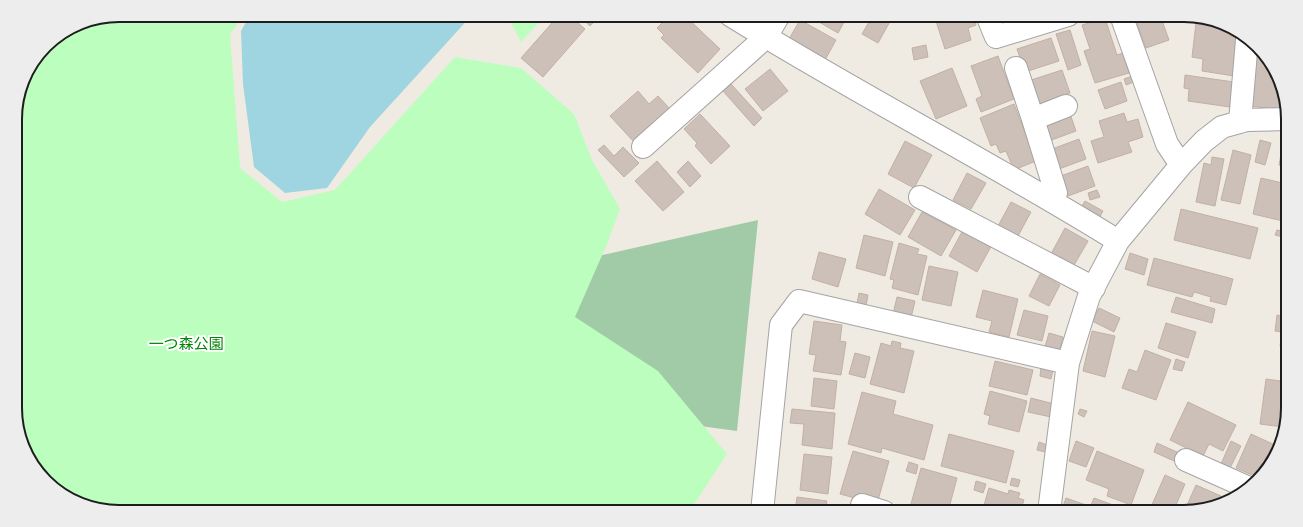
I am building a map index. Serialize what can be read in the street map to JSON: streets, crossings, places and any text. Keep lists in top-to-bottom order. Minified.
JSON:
{"parks":["一つ森公園"]}
